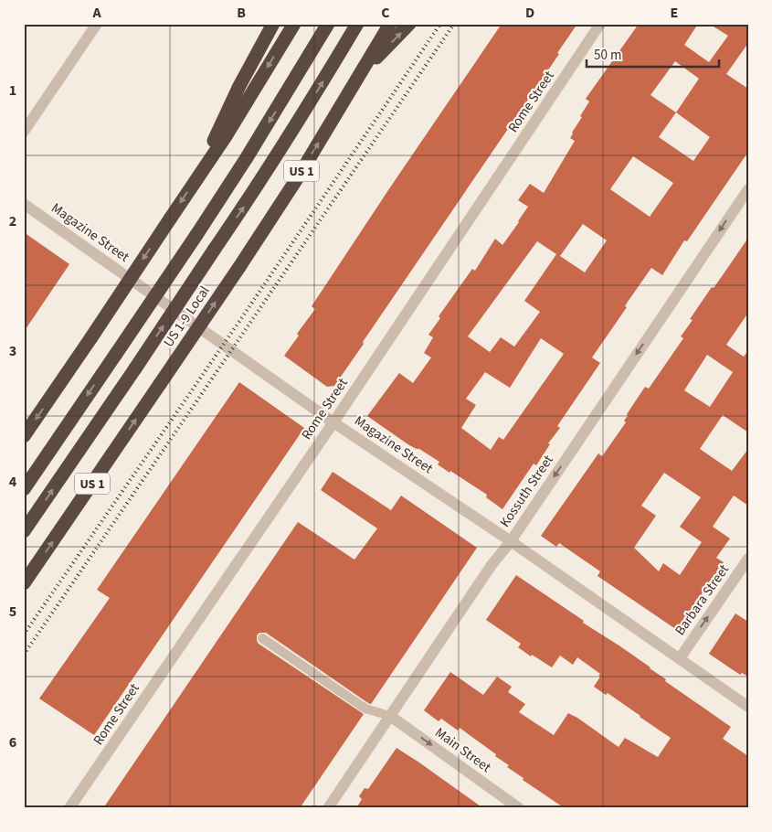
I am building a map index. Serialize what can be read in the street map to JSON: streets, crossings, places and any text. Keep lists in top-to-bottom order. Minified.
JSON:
{"streets":{"highway":["US 1","US 1-9 Local"],"street":["Rome Street","Magazine Street","Kossuth Street","Barbara Street","Main Street"]},"crossings":[["Rome Street","Magazine Street"],["US 1","US 1-9 Local"],["Magazine Street","Kossuth Street"],["Magazine Street","Barbara Street"],["Kossuth Street","Main Street"]],"one_way":["Kossuth Street","Barbara Street","Main Street"],"scale_bar":"50 m","grid":{"columns":["A","B","C","D","E"],"rows":["1","2","3","4","5","6"]}}
